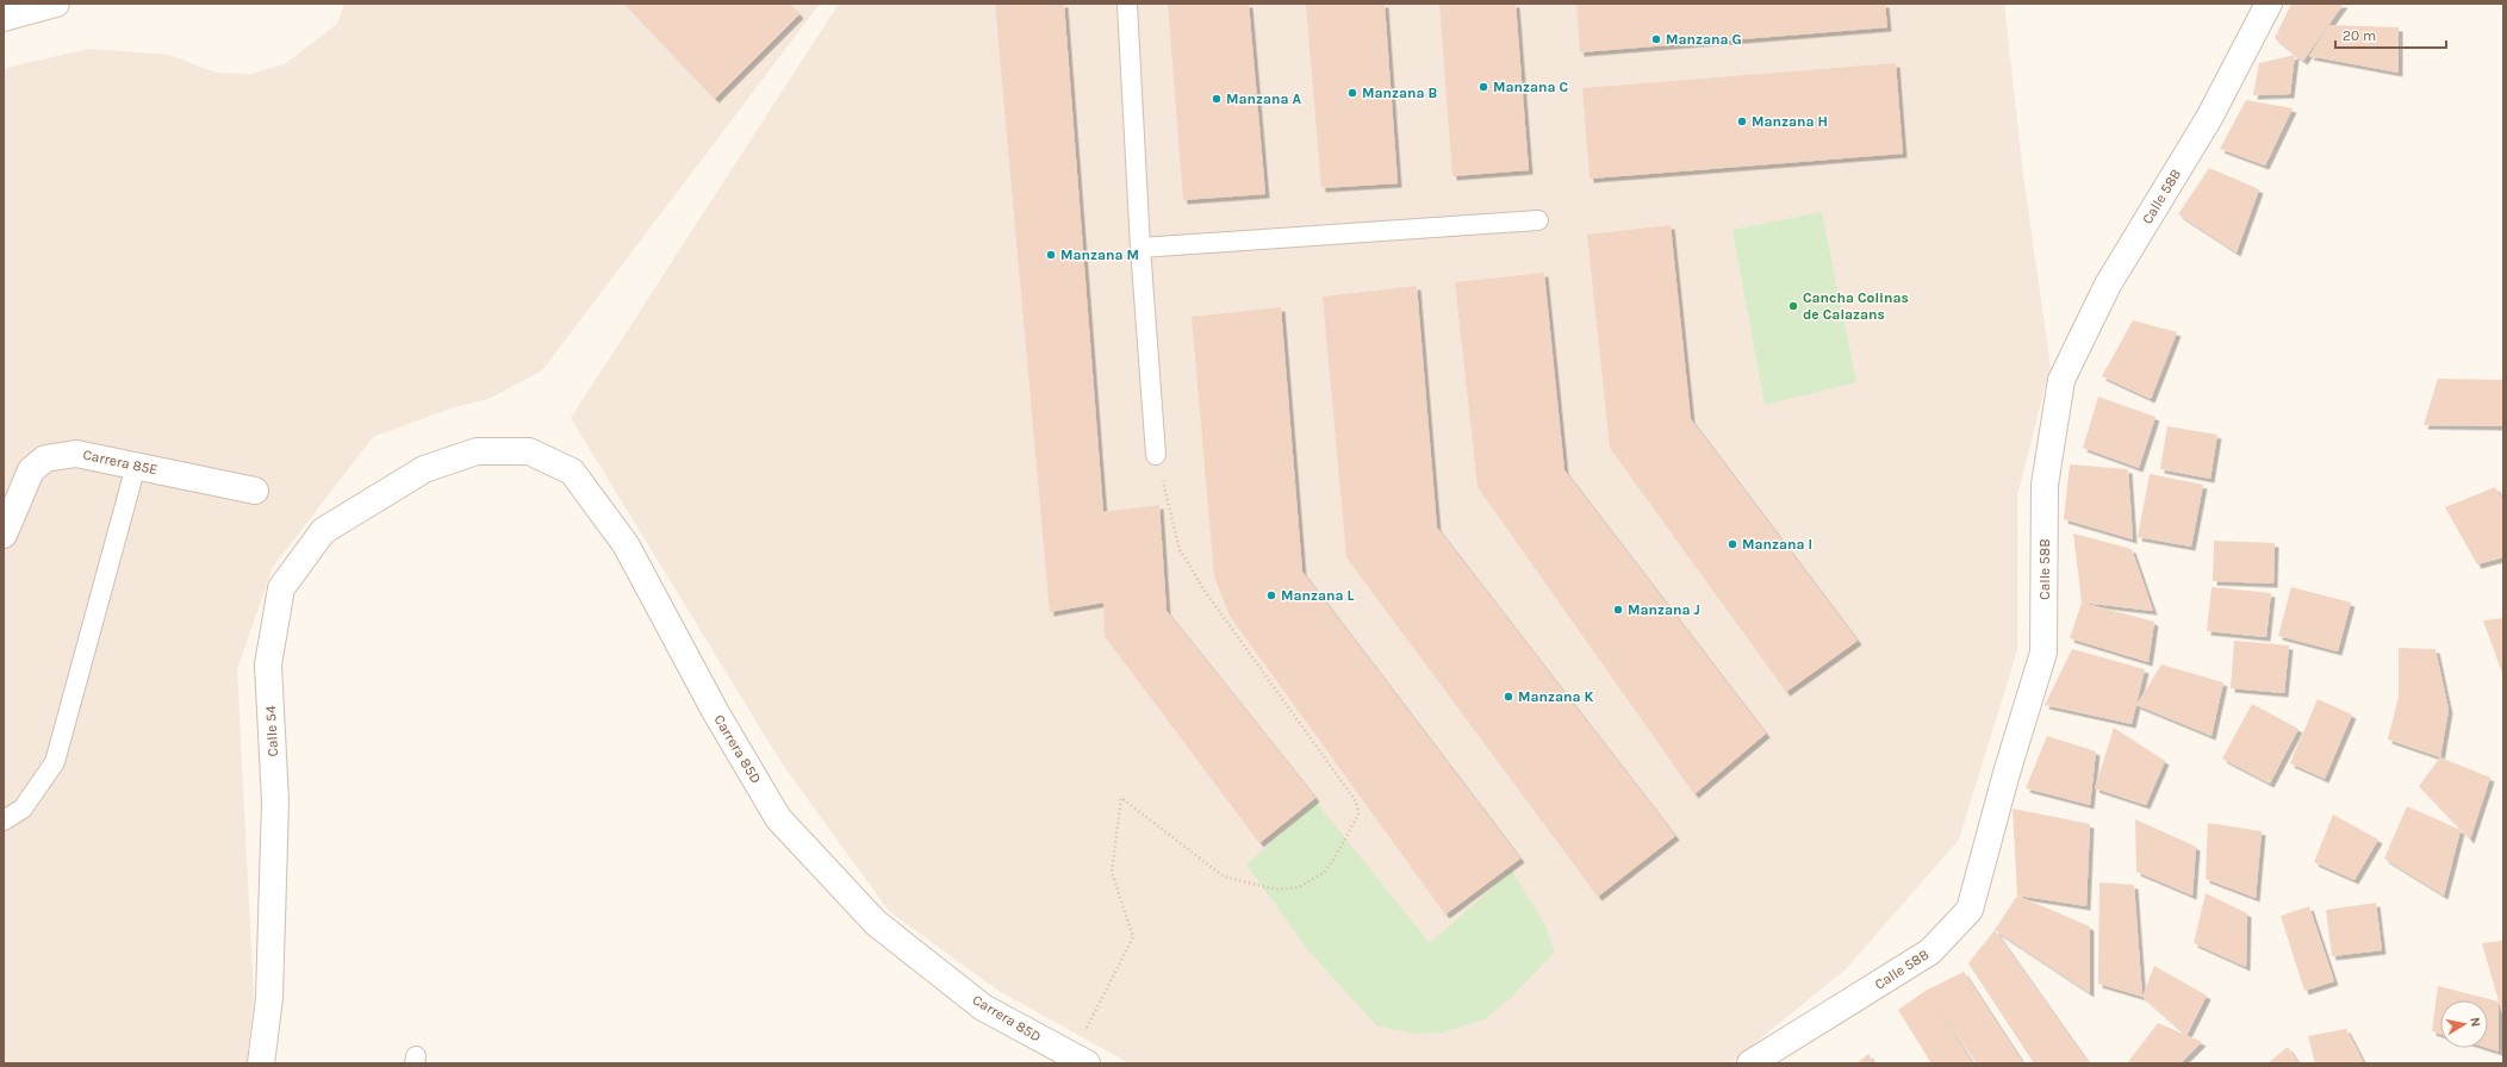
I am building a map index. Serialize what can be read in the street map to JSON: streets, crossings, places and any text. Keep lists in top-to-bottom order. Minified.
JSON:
{"streets":{"street":["Calle 58B","Carrera 85E","Calle 54","Carrera 85D"]},"crossings":[["Calle 54","Carrera 85D"]],"places":["Manzana G","Manzana C","Manzana B","Manzana A","Manzana H","Manzana M","Cancha Colinas de Calazans","Manzana I","Manzana L","Manzana J","Manzana K"],"scale_bar":"20 m","north":"right"}
